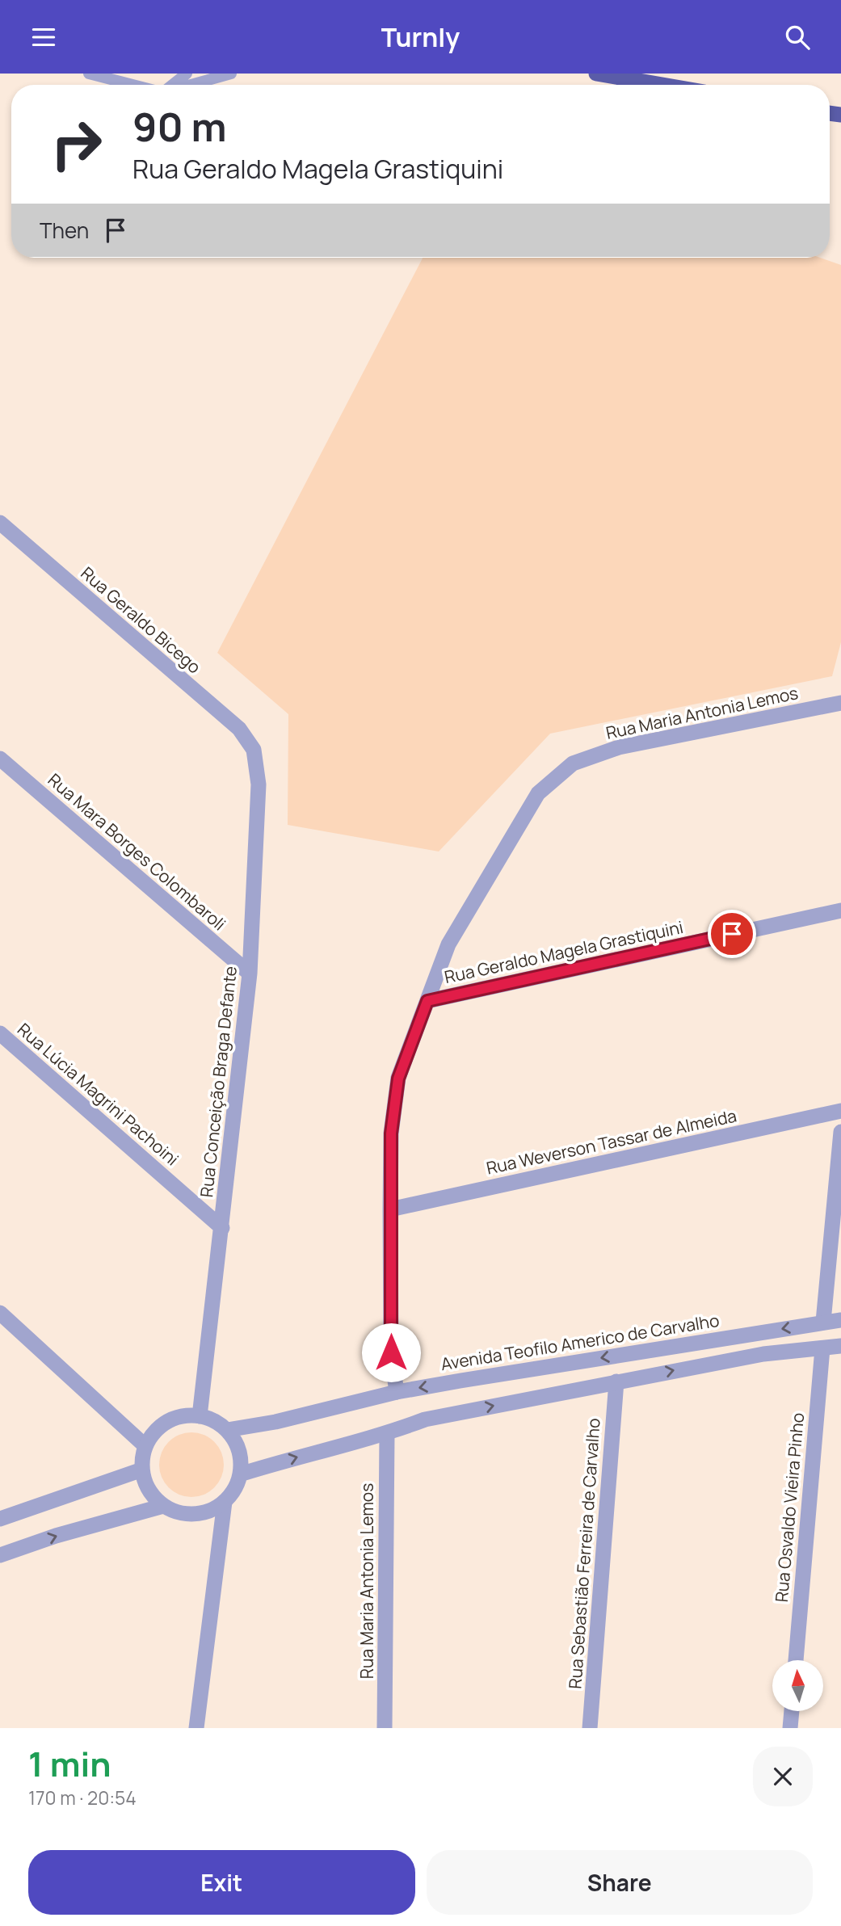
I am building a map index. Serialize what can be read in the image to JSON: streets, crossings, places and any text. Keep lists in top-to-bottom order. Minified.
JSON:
{"streets":{"street":["Rua Geraldo Bicego","Rua Maria Antonia Lemos","Rua Mara Borges Colombaroli","Rua Geraldo Magela Grastiquini","Rua Conceição Braga Defante","Rua Lúcia Magrini Pachoini","Rua Weverson Tassar de Almeida","Avenida Teofilo Americo de Carvalho","Rua Osvaldo Vieira Pinho","Rua Sebastião Ferreira de Carvalho"]},"crossings":[["Rua Geraldo Bicego","Rua Conceição Braga Defante"],["Rua Maria Antonia Lemos","Rua Geraldo Magela Grastiquini"],["Rua Maria Antonia Lemos","Rua Weverson Tassar de Almeida"],["Rua Maria Antonia Lemos","Avenida Teofilo Americo de Carvalho"],["Rua Mara Borges Colombaroli","Rua Conceição Braga Defante"],["Rua Conceição Braga Defante","Rua Lúcia Magrini Pachoini"],["Rua Conceição Braga Defante","Avenida Teofilo Americo de Carvalho"]],"north":"top","page":{"header":"Turnly","turn":["90 m","Rua Geraldo Magela Grastiquini"],"then":"Then","heading":["1 min","170 m · 20:54"],"buttons":["Exit","Share"]}}
